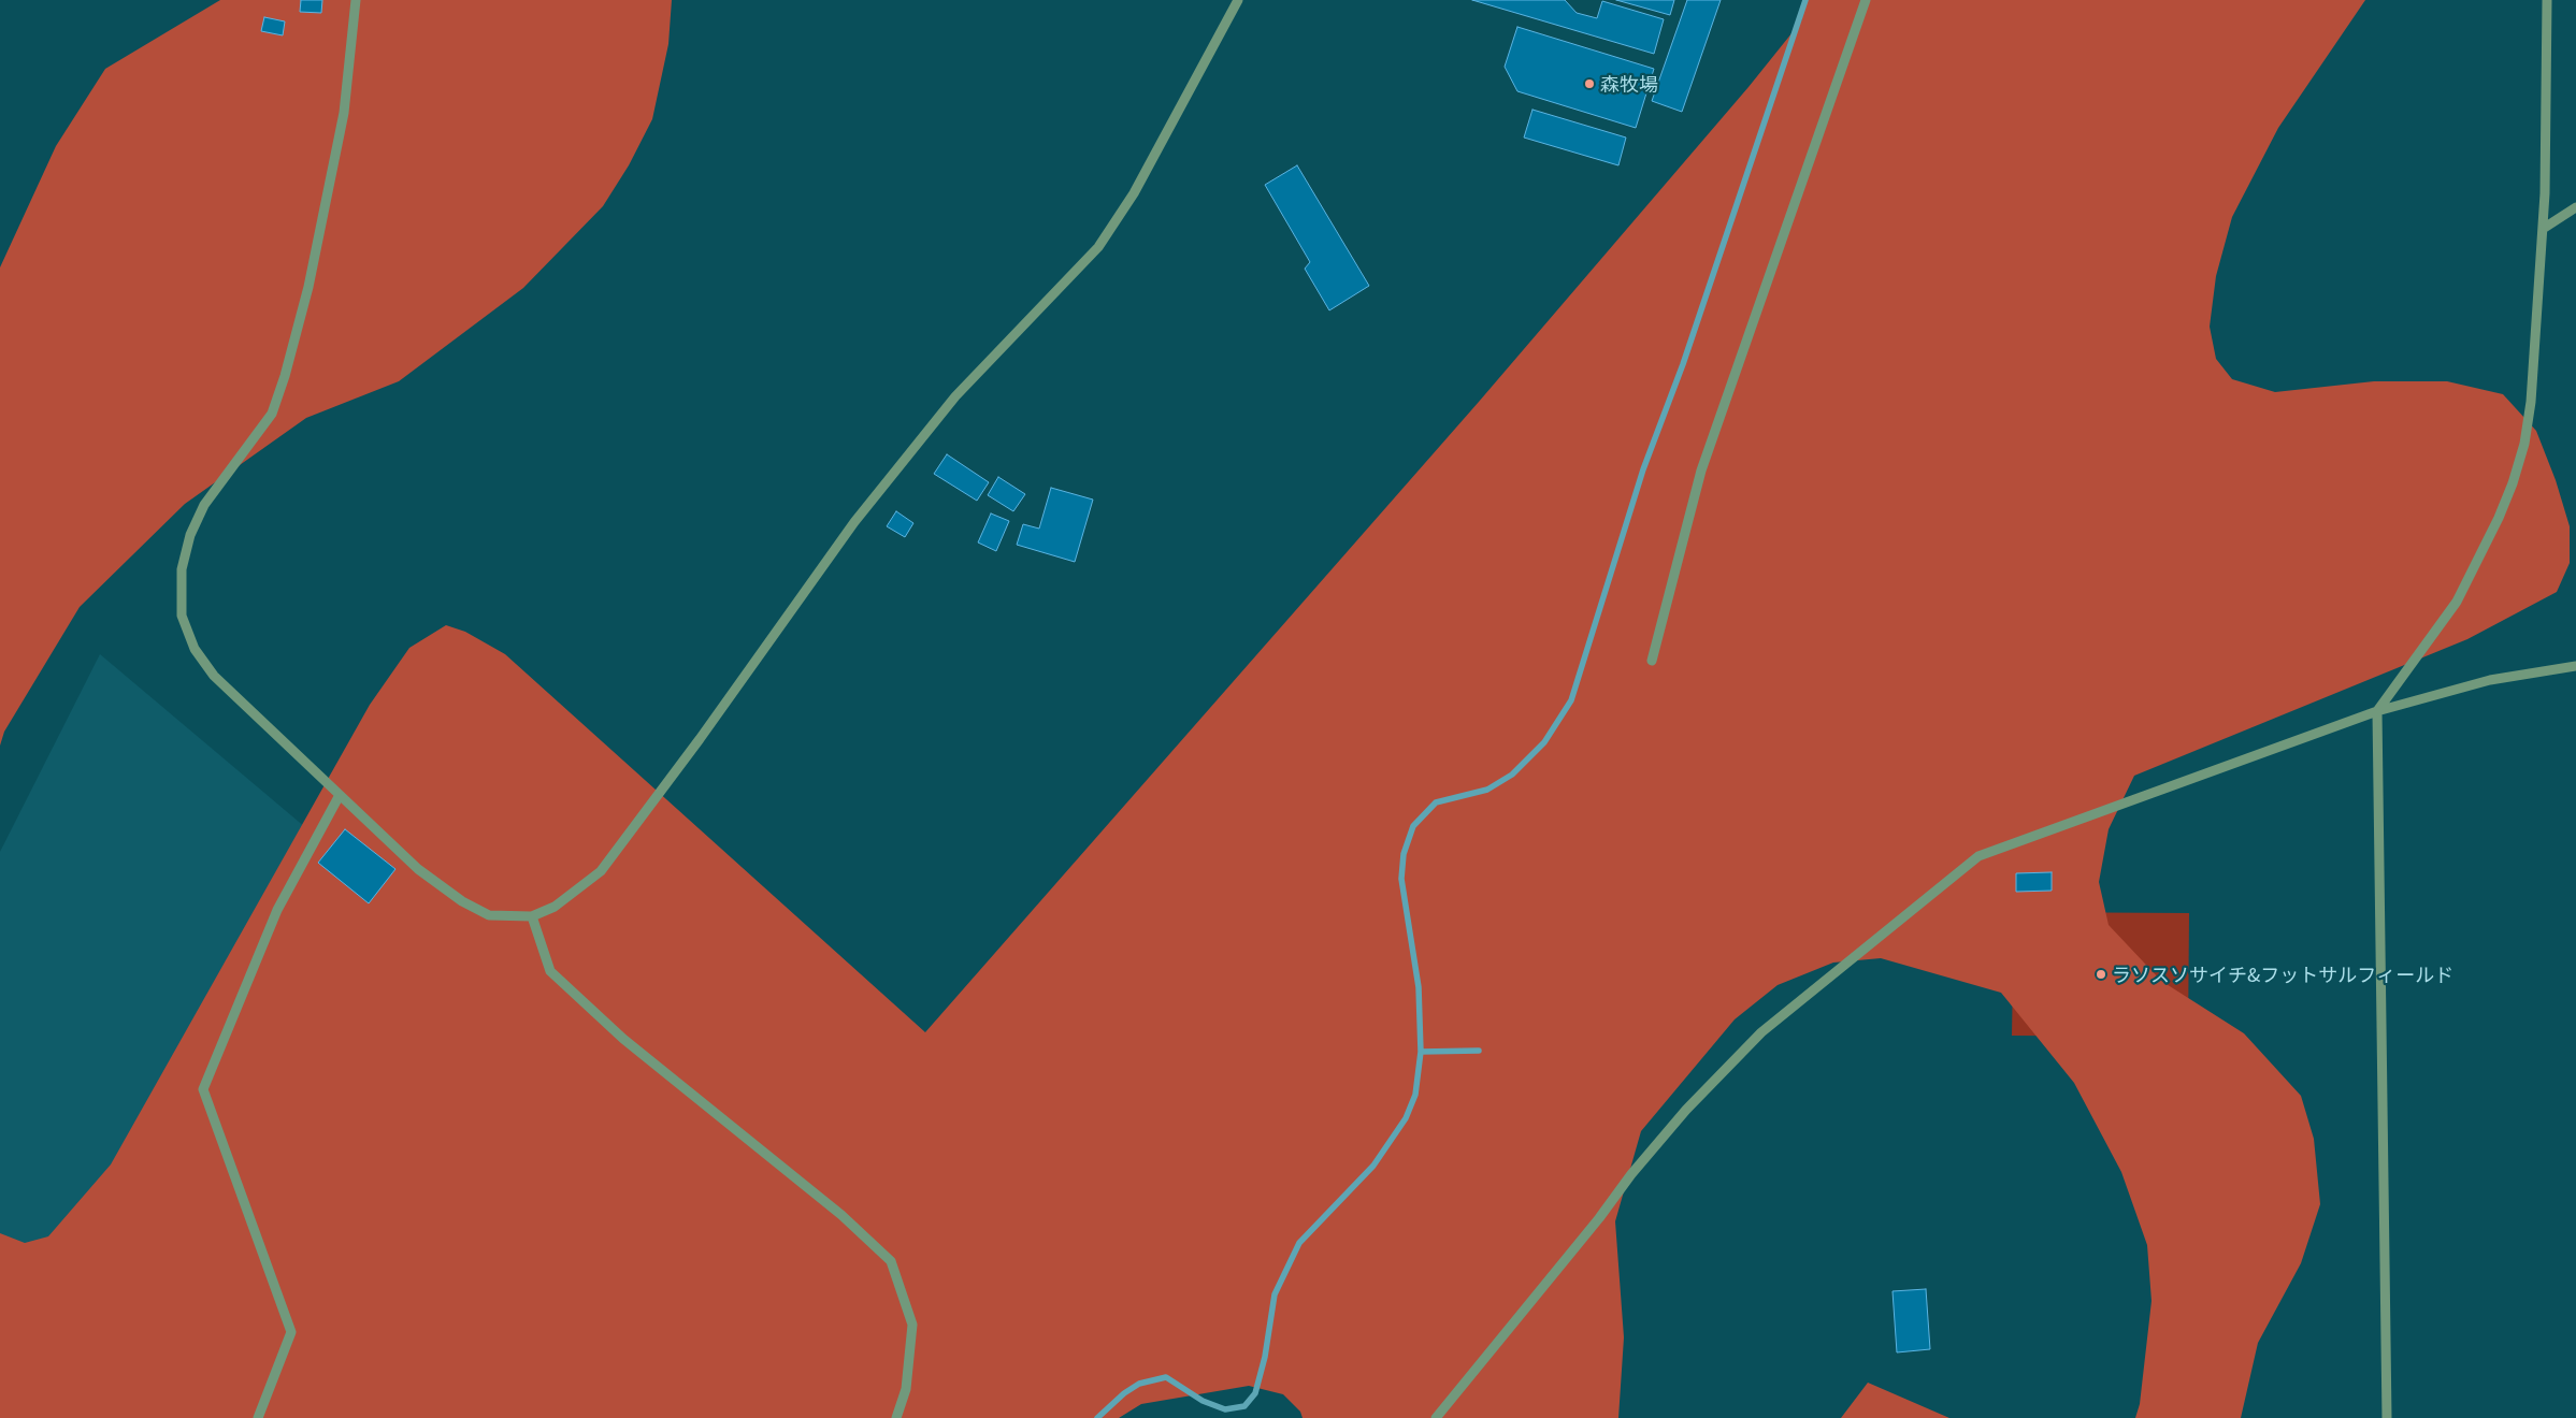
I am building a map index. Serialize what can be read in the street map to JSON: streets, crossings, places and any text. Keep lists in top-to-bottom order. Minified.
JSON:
{"places":["森牧場","ラソスソサイチ&フットサルフィールド"]}
